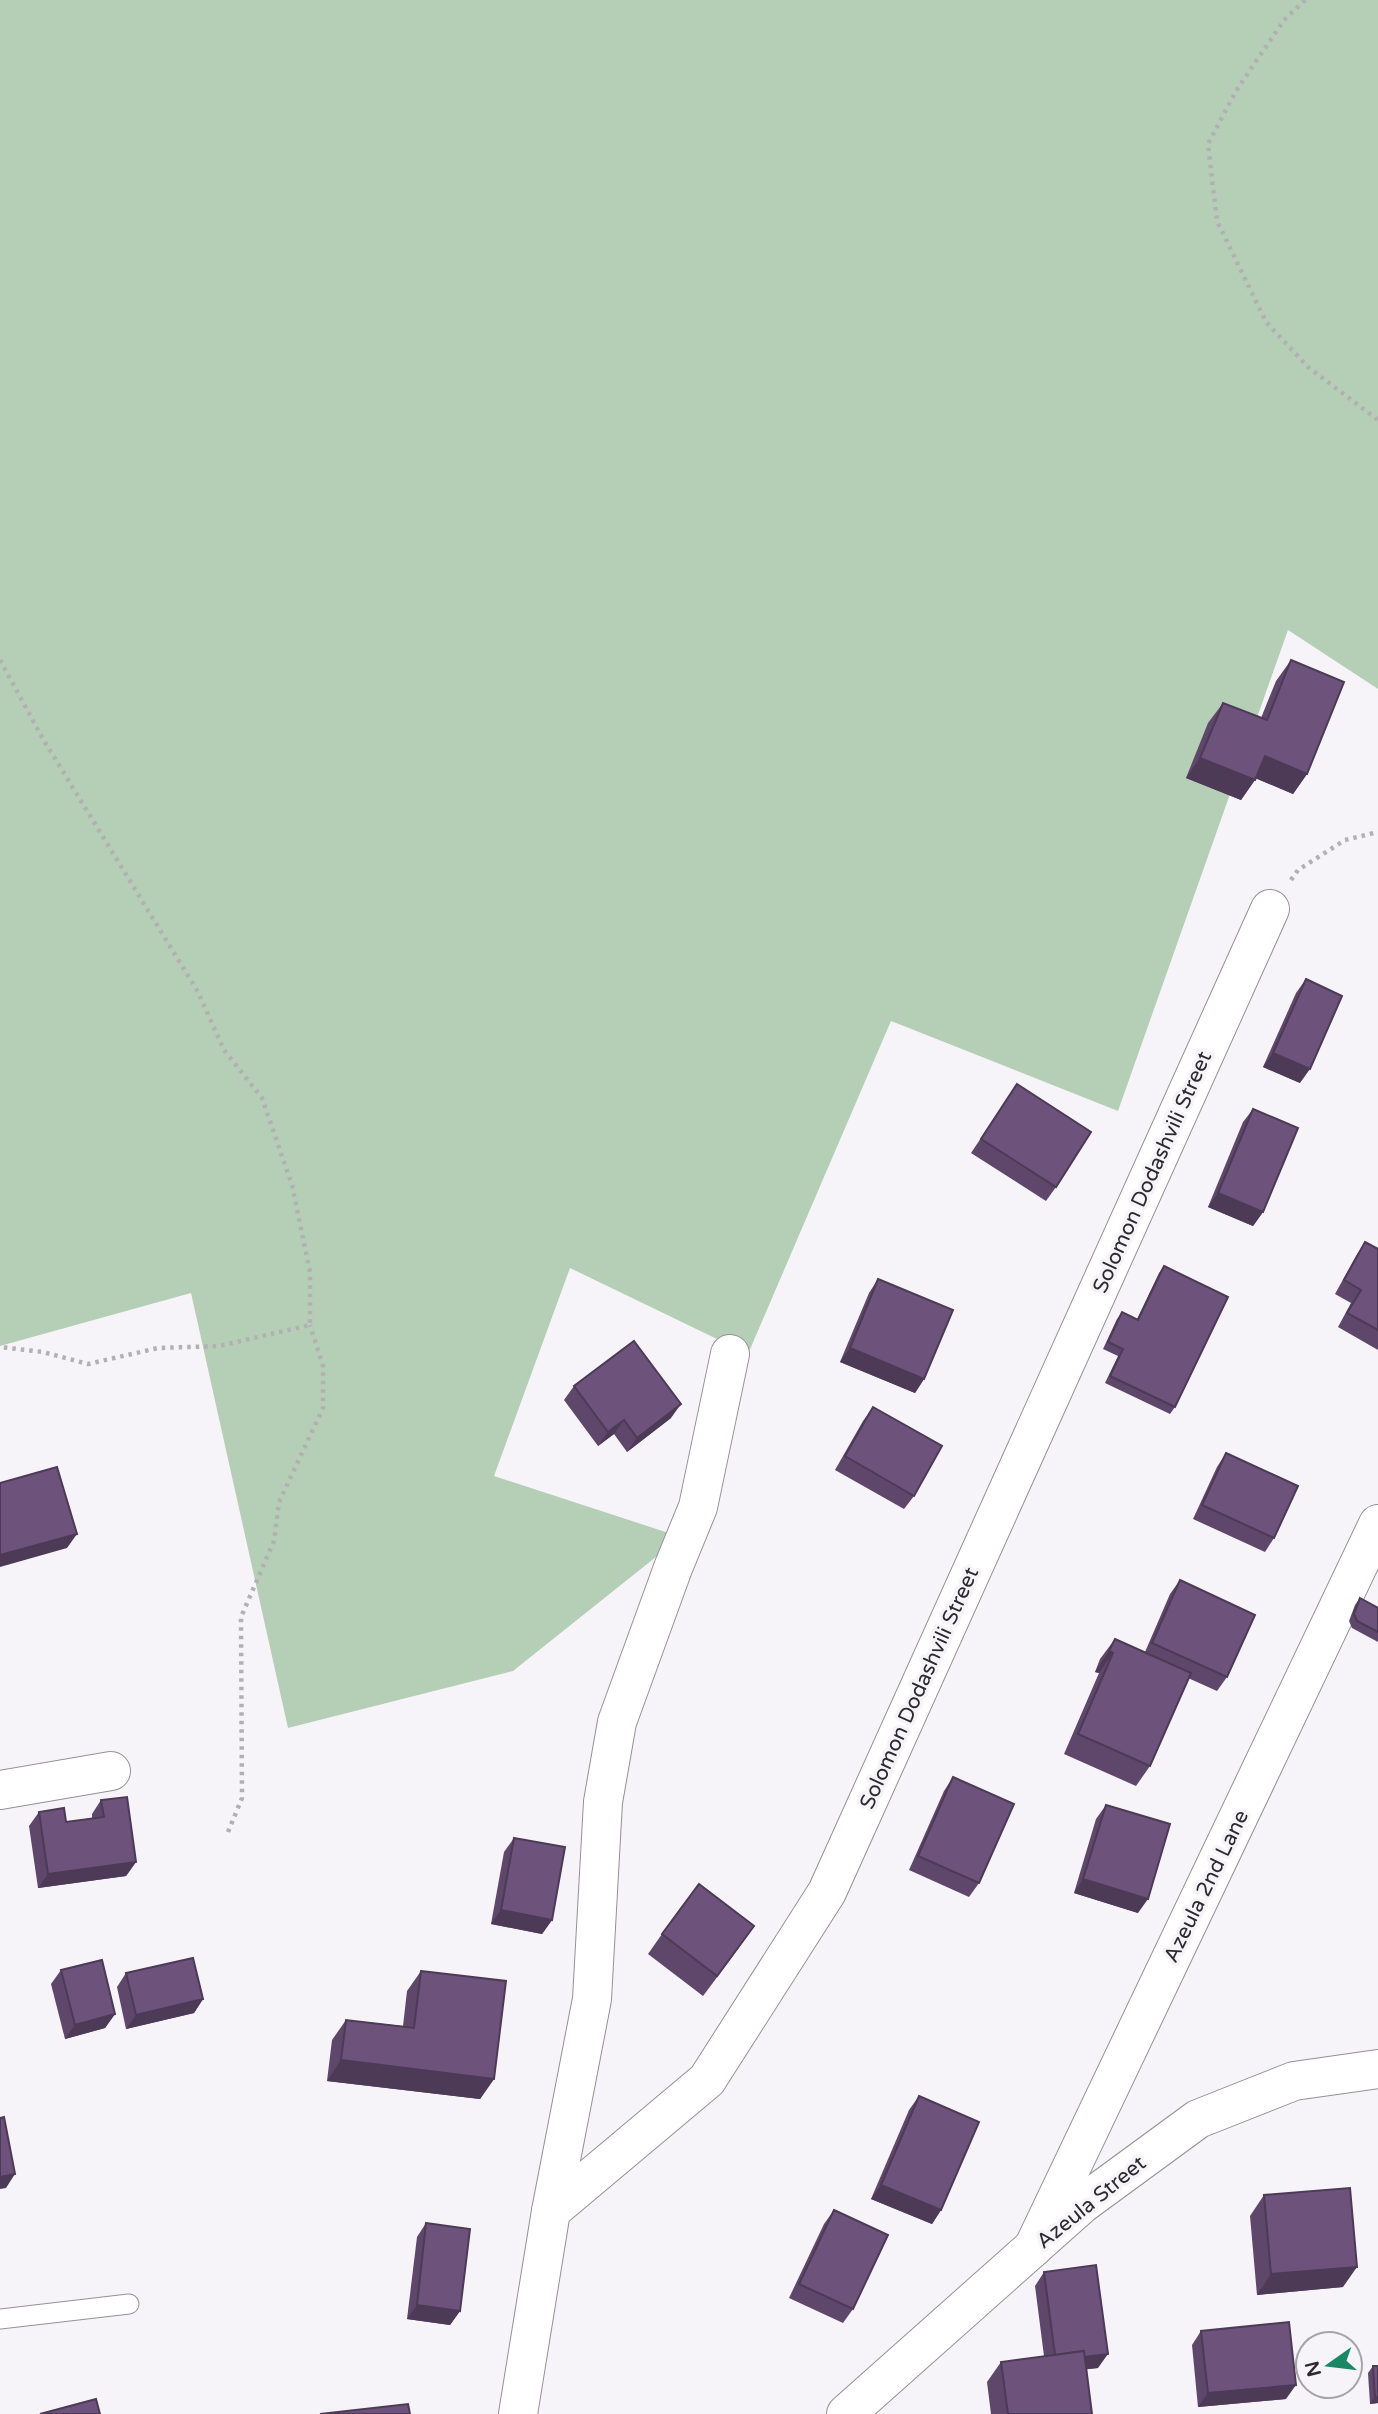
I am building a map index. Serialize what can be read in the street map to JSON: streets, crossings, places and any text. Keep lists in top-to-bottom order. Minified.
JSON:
{"streets":{"street":["Solomon Dodashvili Street","Azeula 2nd Lane","Azeula Street"]},"crossings":[["Azeula 2nd Lane","Azeula Street"]],"north":"left"}
